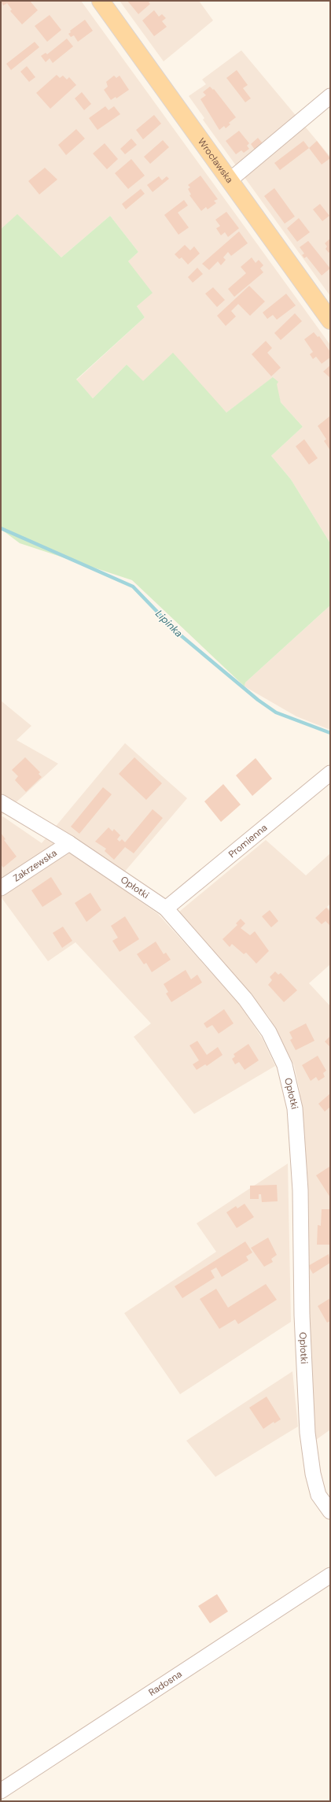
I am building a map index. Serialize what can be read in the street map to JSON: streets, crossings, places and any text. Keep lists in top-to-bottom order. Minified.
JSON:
{"streets":{"main road":["Wrocławska"],"street":["Promienna","Zakrzewska","Opłotki","Radosna"]},"crossings":[["Promienna","Opłotki"],["Zakrzewska","Opłotki"]],"water":["Lipinka"]}
